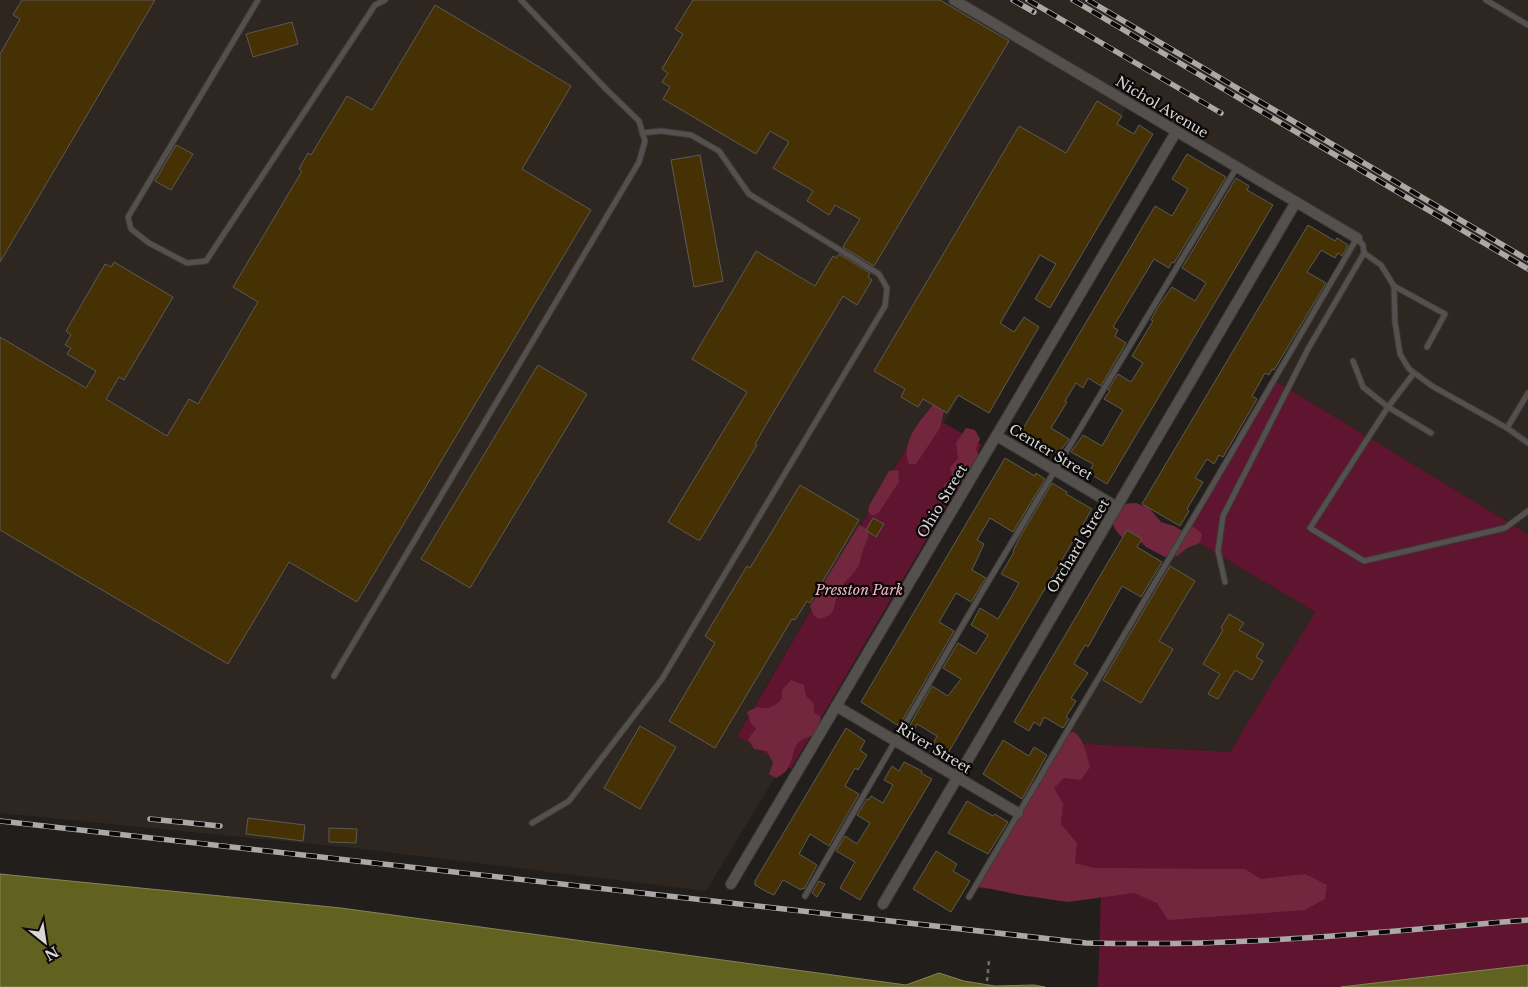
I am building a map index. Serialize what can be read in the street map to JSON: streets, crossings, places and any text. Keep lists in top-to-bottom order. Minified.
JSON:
{"streets":{"street":["Nichol Avenue","Center Street","Ohio Street","Orchard Street","River Street"]},"crossings":[["Nichol Avenue","Ohio Street"],["Nichol Avenue","Orchard Street"],["Center Street","Ohio Street"],["Center Street","Orchard Street"],["Ohio Street","River Street"],["Orchard Street","River Street"]],"parks":["Presston Park"],"north":"bottom right"}
